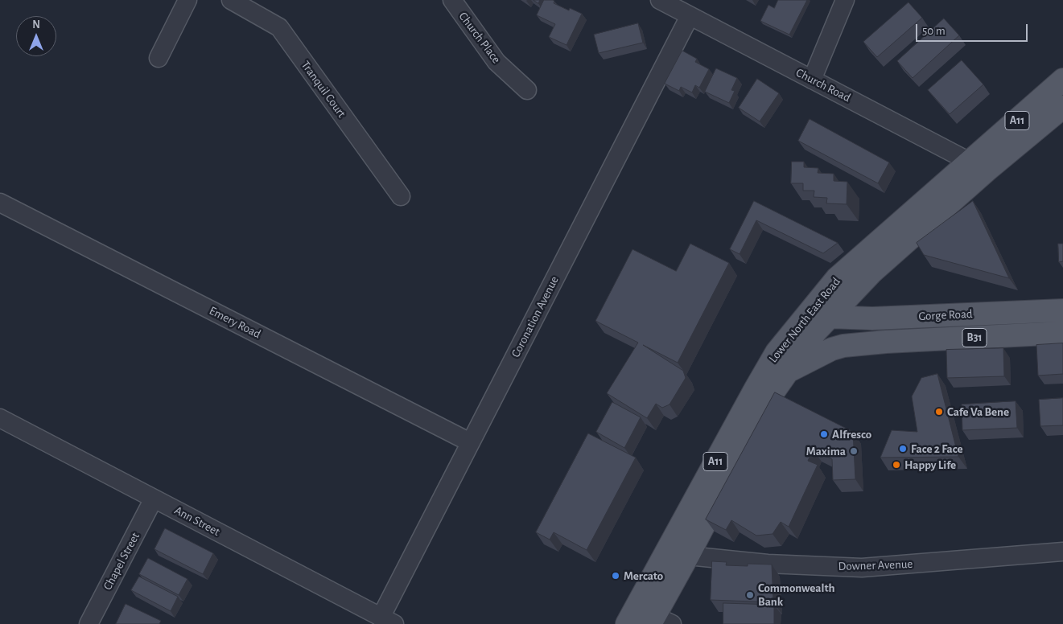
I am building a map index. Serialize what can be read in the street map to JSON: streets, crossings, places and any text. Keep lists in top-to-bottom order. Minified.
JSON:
{"streets":{"main road":["A11","Gorge Road","Lower North East Road","B31"],"street":["Church Place","Church Road","Tranquil Court","Coronation Avenue","Emery Road","Ann Street","Chapel Street","Downer Avenue"]},"crossings":[["Church Road","Coronation Avenue"],["Church Road","Lower North East Road"],["Gorge Road","Lower North East Road"],["Coronation Avenue","Emery Road"],["Coronation Avenue","Ann Street"],["Lower North East Road","Downer Avenue"],["Ann Street","Chapel Street"]],"places":["Cafe Va Bene","Alfresco","Face 2 Face","Maxima","Happy Life","Mercato","Commonwealth Bank"],"scale_bar":"50 m","north":"top"}
